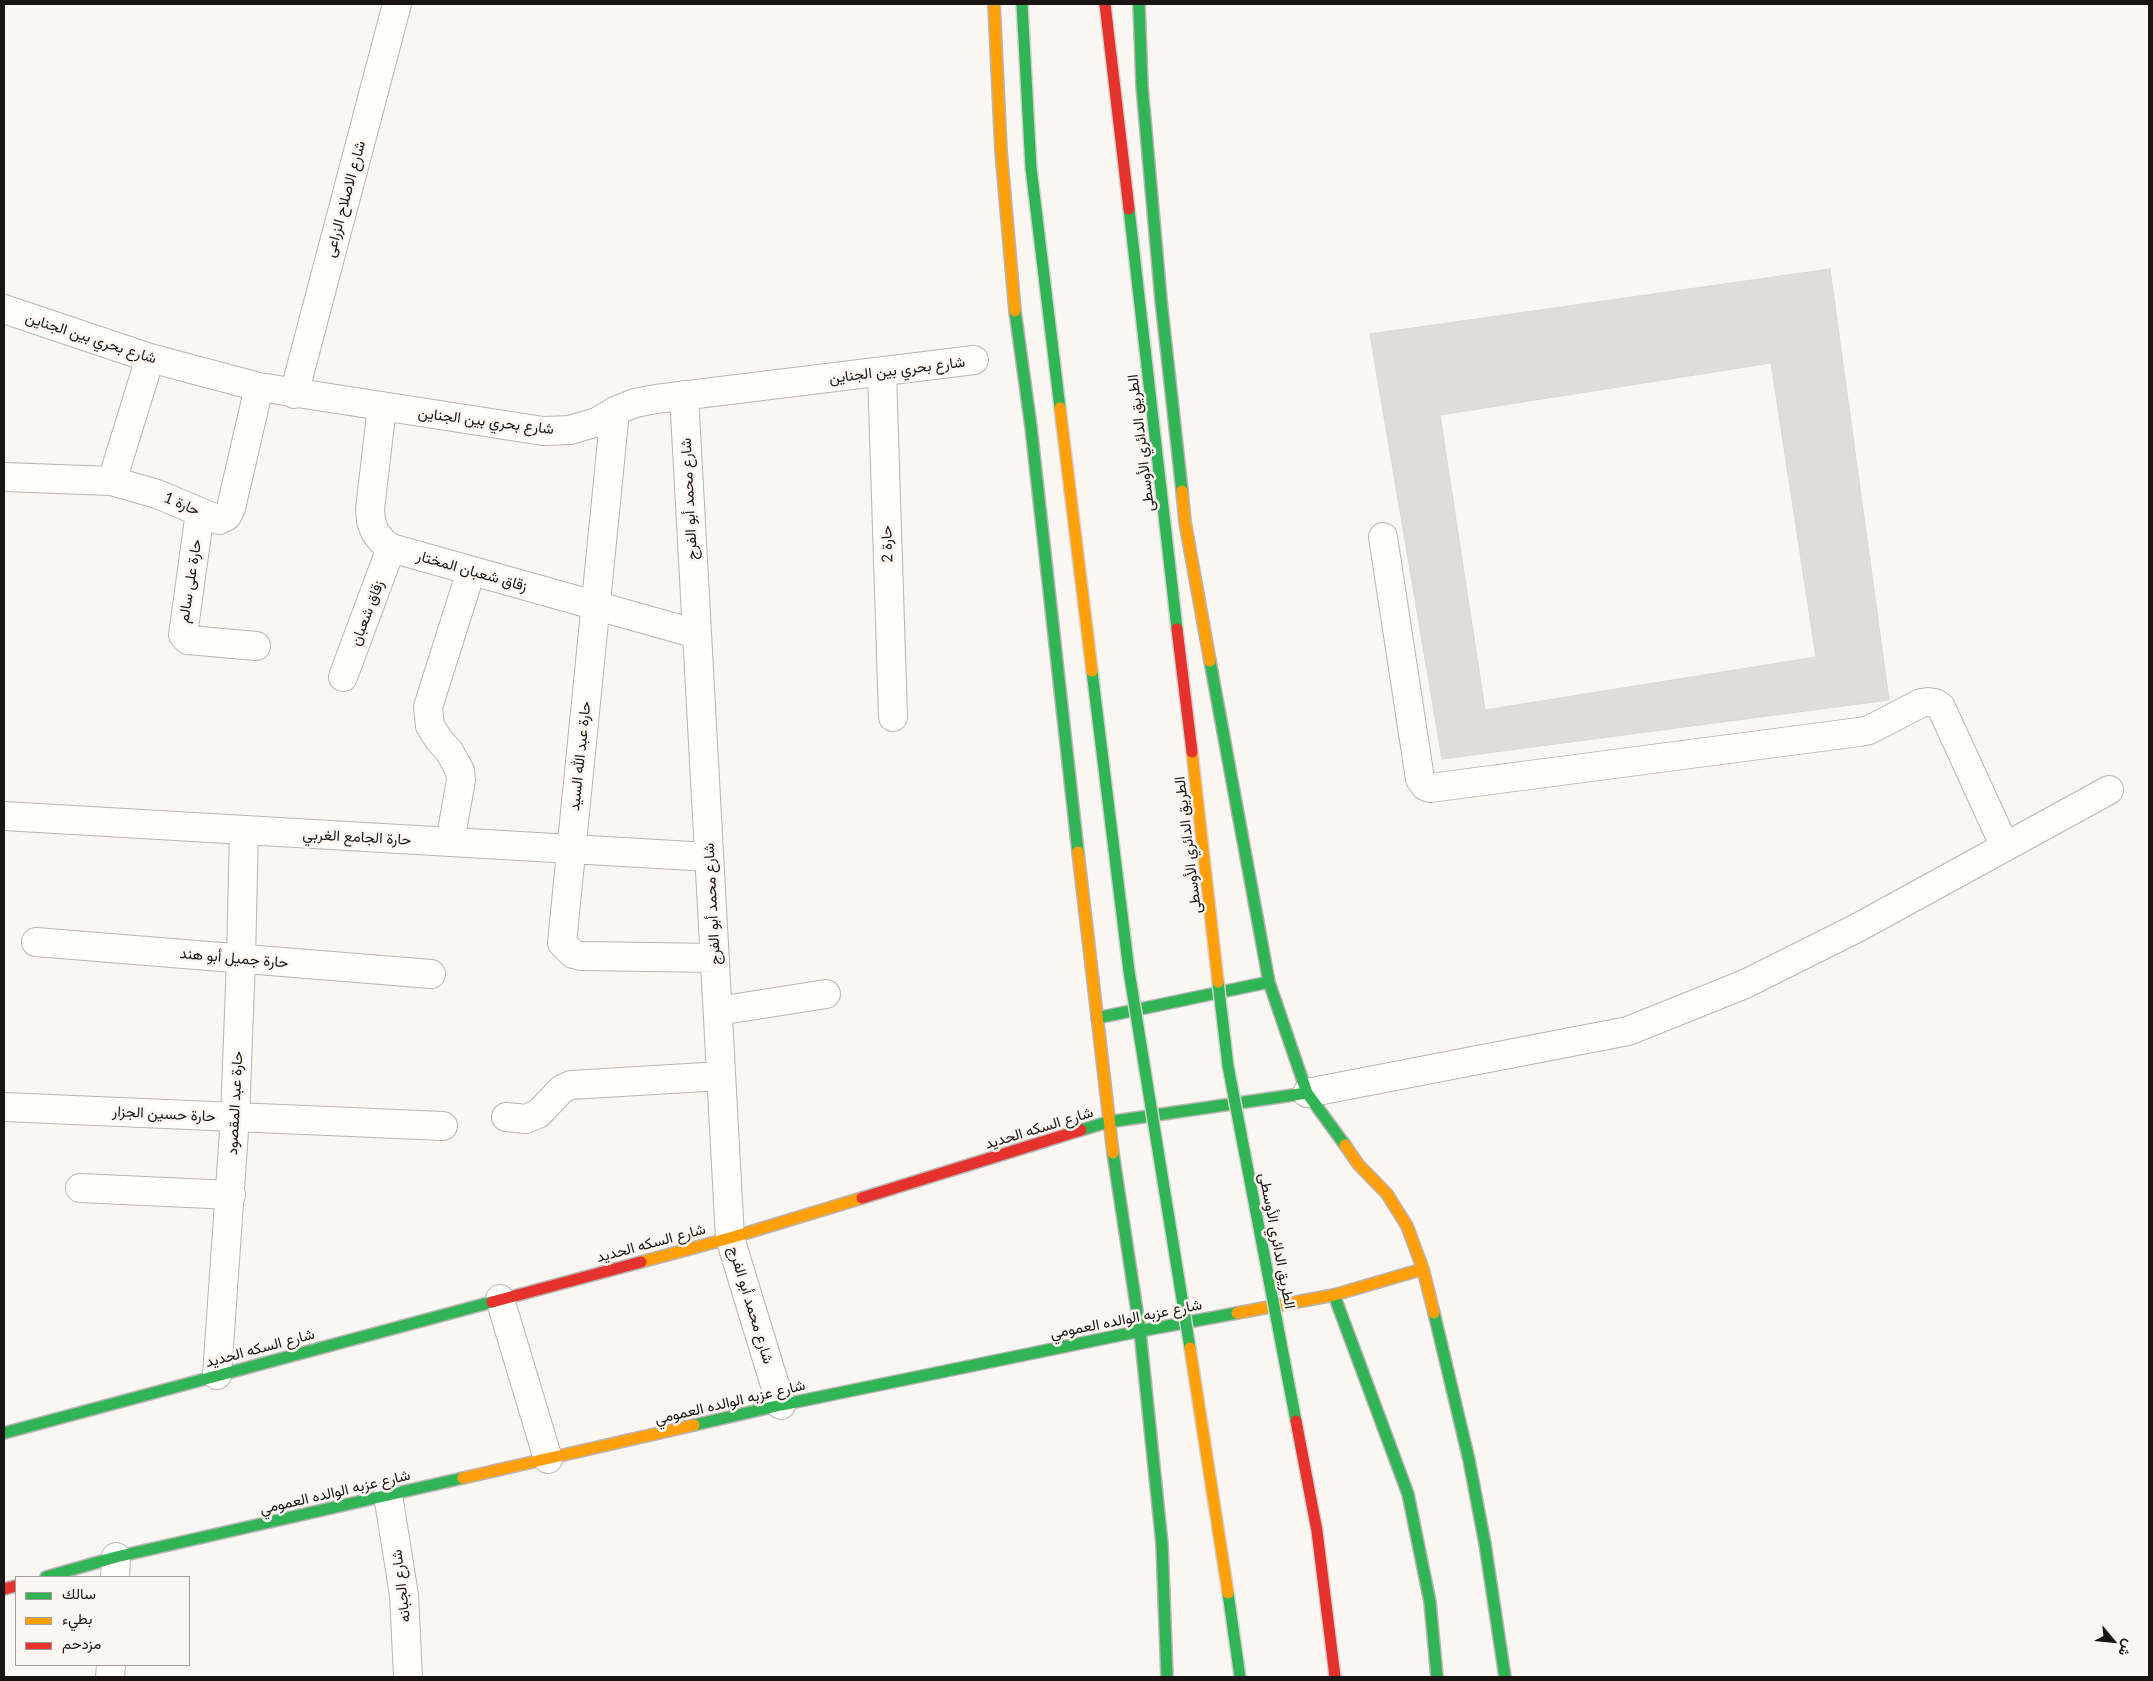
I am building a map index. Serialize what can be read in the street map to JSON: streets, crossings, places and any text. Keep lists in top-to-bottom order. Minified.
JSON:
{"streets":{"main road":["الطريق الدائري الأوسطى","شارع السكه الحديد","شارع عزبه الوالده العمومي"],"street":["شارع الاصلاح الزراعى","شارع بحري بين الجناين","شارع محمد أبو الفرج","حارة 1","حارة 2","زقاق شعبان المختار","حارة على سالم","زقاق شعبان","حارة عبد الله السيد","حارة الجامع الغربي","حارة جميل أبو هند","حارة عبد المقصود","حارة حسين الجزار","شارع الجبانه"]},"crossings":[["شارع الاصلاح الزراعى","شارع بحري بين الجناين"],["شارع بحري بين الجناين","شارع محمد أبو الفرج"],["شارع بحري بين الجناين","حارة 1"],["شارع بحري بين الجناين","حارة 2"],["شارع بحري بين الجناين","حارة عبد الله السيد"],["شارع محمد أبو الفرج","زقاق شعبان المختار"],["شارع محمد أبو الفرج","حارة عبد الله السيد"],["شارع محمد أبو الفرج","حارة الجامع الغربي"],["شارع محمد أبو الفرج","شارع السكه الحديد"],["شارع محمد أبو الفرج","شارع عزبه الوالده العمومي"],["حارة 1","حارة على سالم"],["زقاق شعبان المختار","زقاق شعبان"],["زقاق شعبان المختار","حارة عبد الله السيد"],["حارة عبد الله السيد","حارة الجامع الغربي"],["حارة الجامع الغربي","حارة عبد المقصود"],["حارة جميل أبو هند","حارة عبد المقصود"],["حارة عبد المقصود","حارة حسين الجزار"],["حارة عبد المقصود","شارع السكه الحديد"],["شارع عزبه الوالده العمومي","شارع الجبانه"]],"legend":["سالك","بطيء","مزدحم"],"north":"bottom right"}
